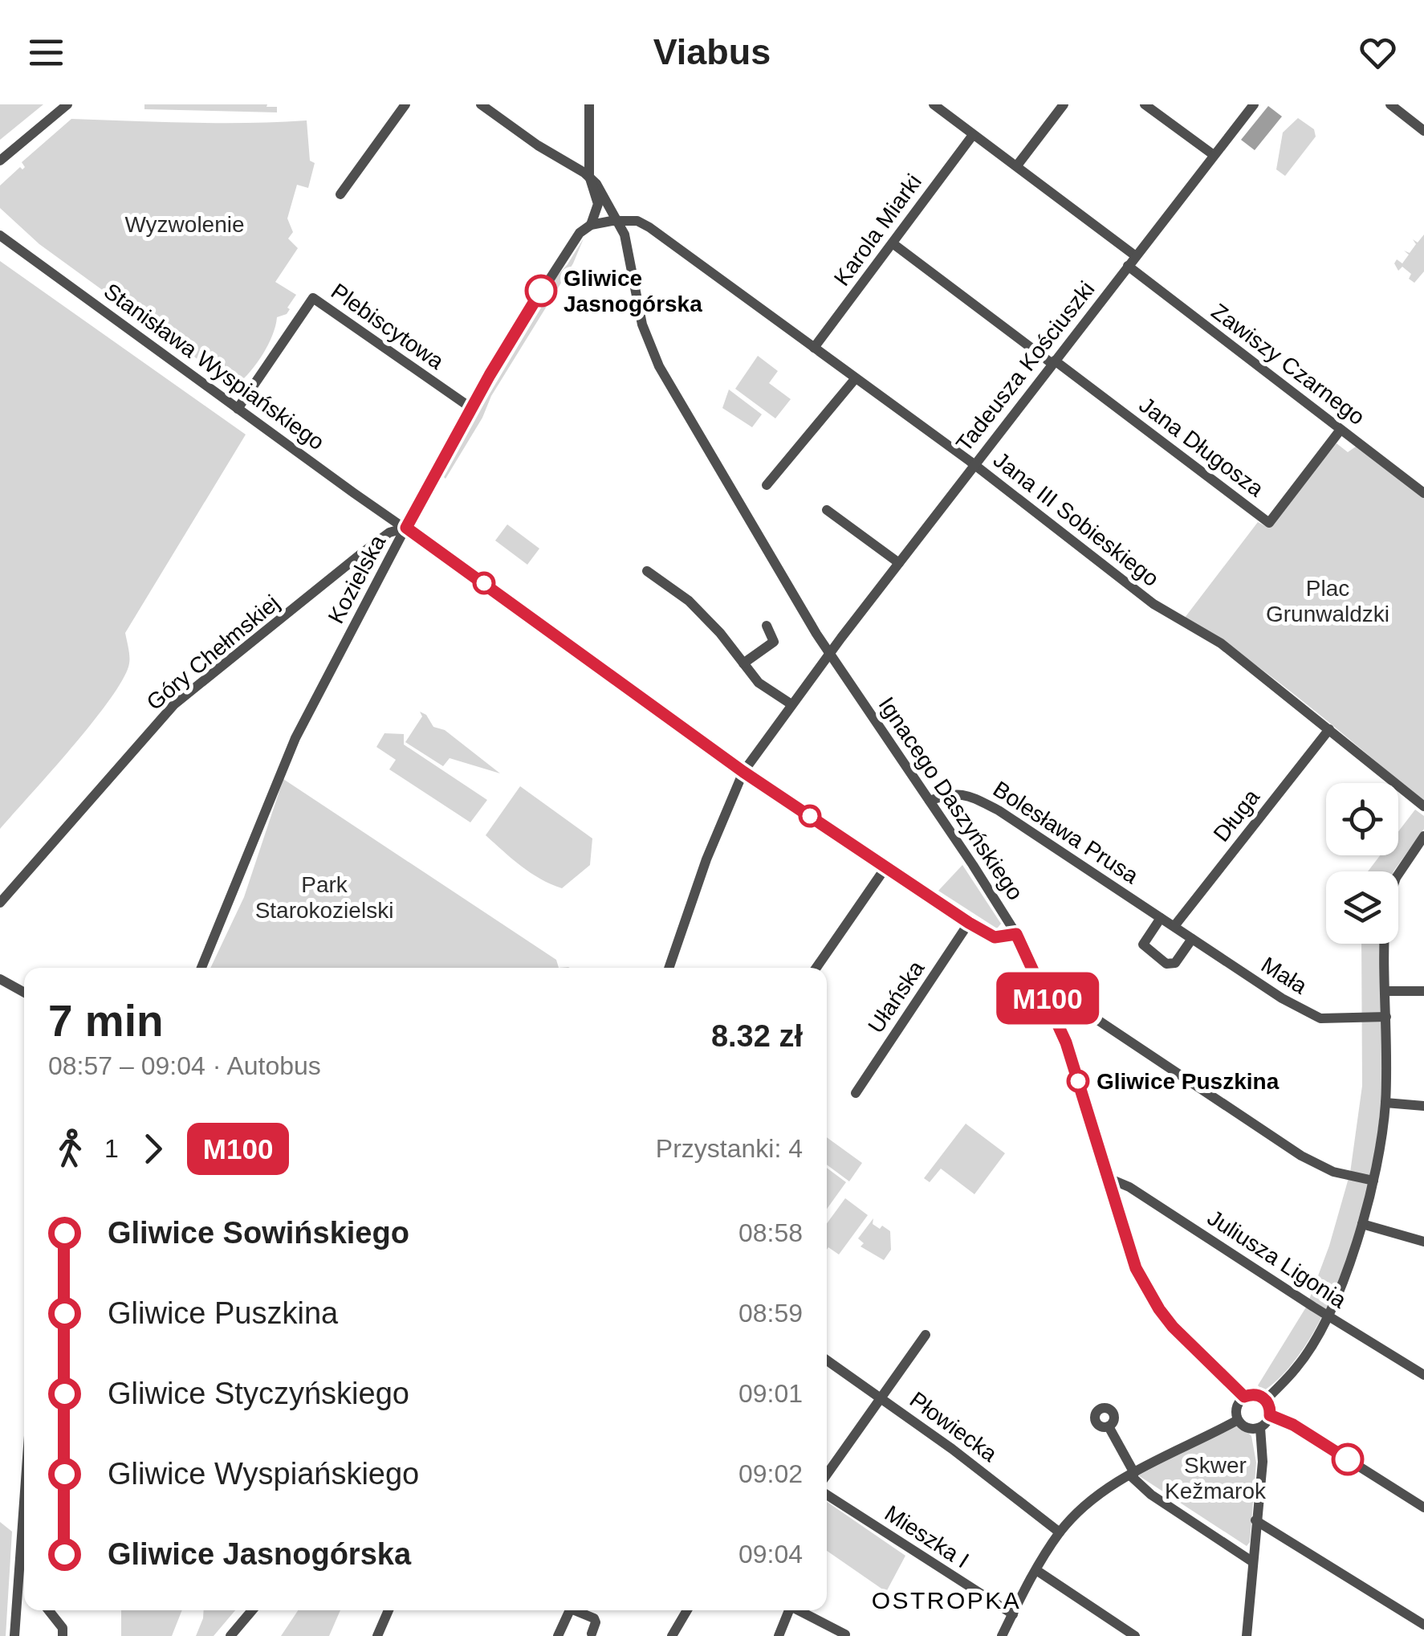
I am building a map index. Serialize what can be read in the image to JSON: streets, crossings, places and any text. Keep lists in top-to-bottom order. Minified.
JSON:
{"streets":{"street":["Karola Miarki","Plebiscytowa","Zawiszy Czarnego","Stanisława Wyspiańskiego","Tadeusza Kościuszki","Jana Długosza","Jana III Sobieskiego","Kozielska","Góry Chełmskiej","Ignacego Daszyńskiego","Długa","Bolesława Prusa","Mała","Ułańska","Juliusza Ligonia","Płowiecka","Mieszka I"]},"crossings":[["Karola Miarki","Jana III Sobieskiego"],["Plebiscytowa","Stanisława Wyspiańskiego"],["Plebiscytowa","Kozielska"],["Zawiszy Czarnego","Tadeusza Kościuszki"],["Zawiszy Czarnego","Jana Długosza"],["Stanisława Wyspiańskiego","Tadeusza Kościuszki"],["Stanisława Wyspiańskiego","Kozielska"],["Stanisława Wyspiańskiego","Góry Chełmskiej"],["Stanisława Wyspiańskiego","Ignacego Daszyńskiego"],["Stanisława Wyspiańskiego","Ułańska"],["Tadeusza Kościuszki","Jana Długosza"],["Tadeusza Kościuszki","Jana III Sobieskiego"],["Tadeusza Kościuszki","Ignacego Daszyńskiego"],["Jana III Sobieskiego","Ignacego Daszyńskiego"],["Jana III Sobieskiego","Długa"],["Kozielska","Góry Chełmskiej"],["Ignacego Daszyńskiego","Bolesława Prusa"],["Ignacego Daszyńskiego","Juliusza Ligonia"],["Długa","Bolesława Prusa"],["Długa","Mała"],["Bolesława Prusa","Mała"]],"districts":["OSTROPKA"],"parks":["Wyzwolenie","Plac Grunwaldzki","Park Starokozielski","Skwer Kežmarok"],"places":["Gliwice Jasnogórska","Gliwice Puszkina"],"lines":["bus line M100"],"page":{"header":"Viabus","on_map":"M100","heading":["7 min","08:57 – 09:04 · Autobus","8.32 zł"],"legs":["1","M100","Przystanki: 4"],"list":[{"name":"Gliwice Sowińskiego","value":"08:58"},{"name":"Gliwice Puszkina","value":"08:59"},{"name":"Gliwice Styczyńskiego","value":"09:01"},{"name":"Gliwice Wyspiańskiego","value":"09:02"},{"name":"Gliwice Jasnogórska","value":"09:04"}]}}
